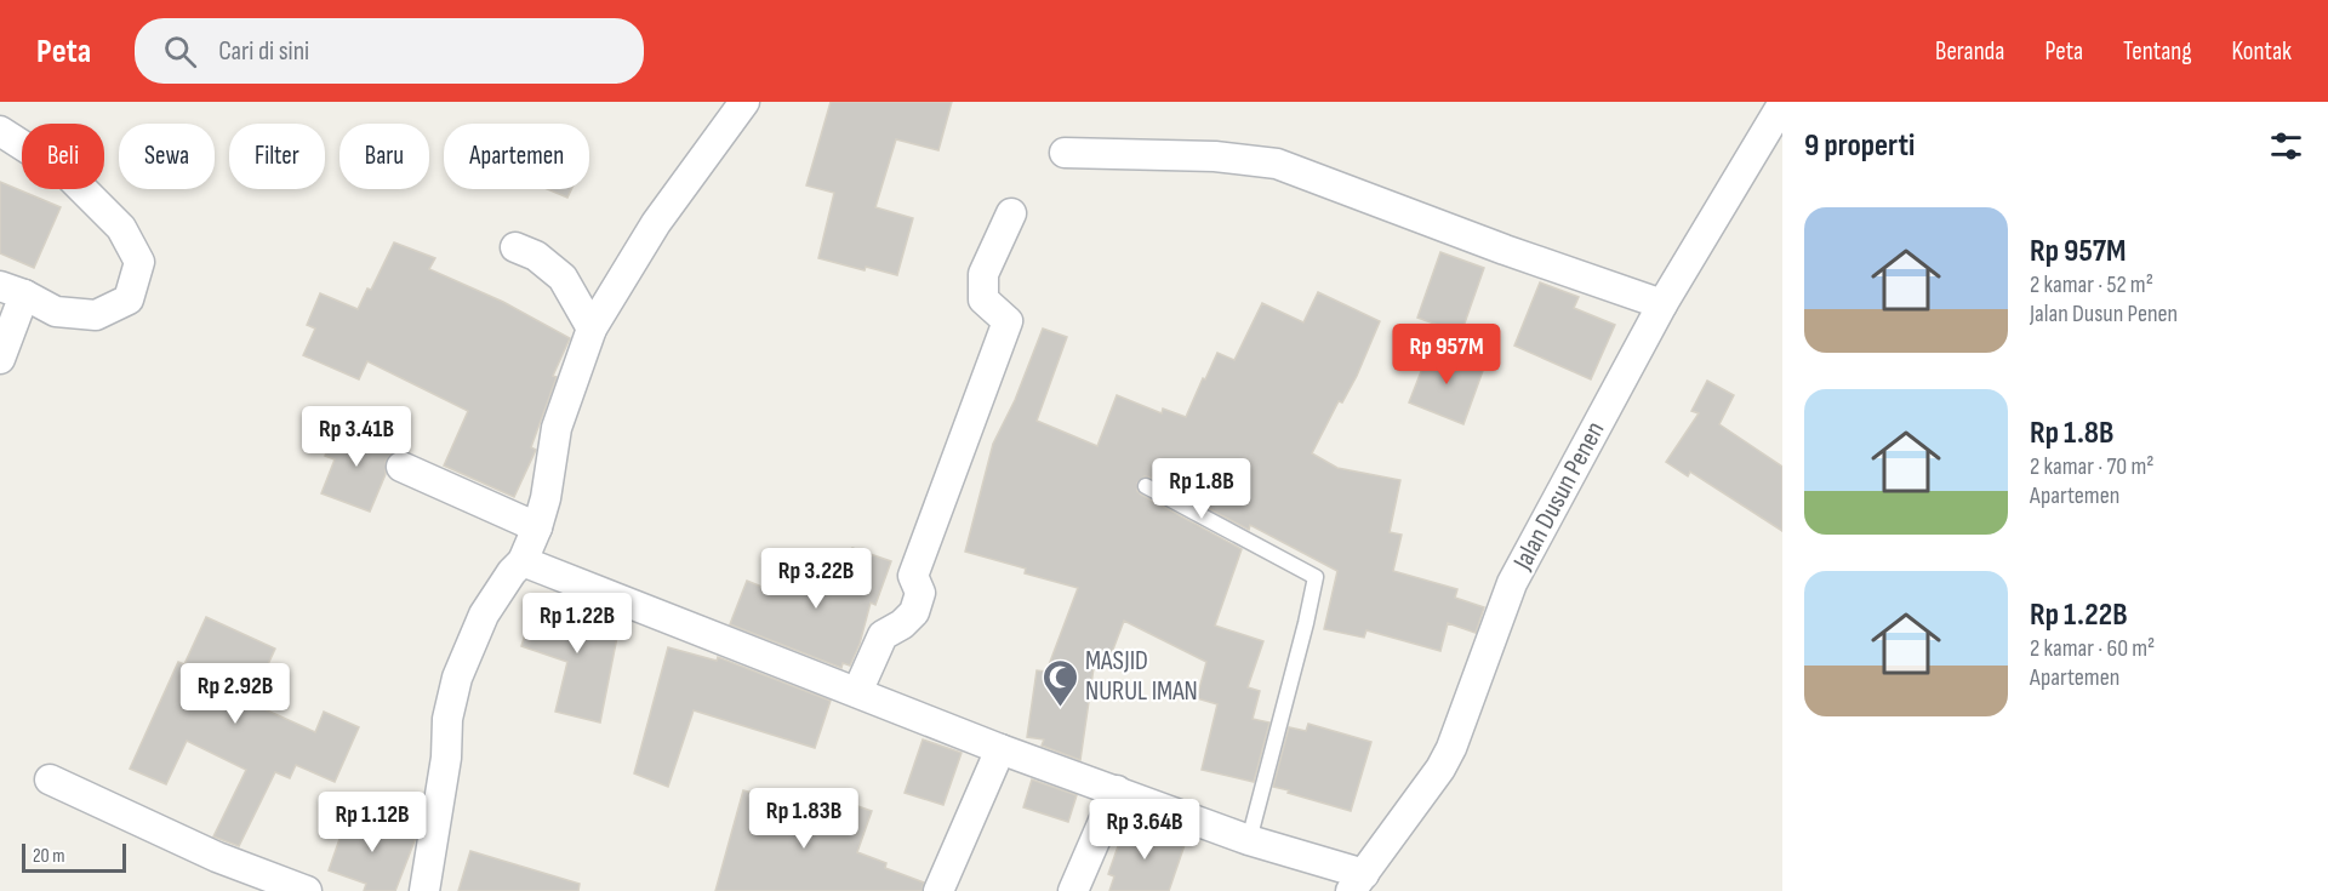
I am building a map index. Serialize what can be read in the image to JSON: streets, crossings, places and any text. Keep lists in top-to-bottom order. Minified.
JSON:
{"streets":{"street":["Jalan Dusun Penen"]},"places":{"mosque":["MASJID NURUL IMAN"]},"scale_bar":"20 m","page":{"header":"Peta","search":"Cari di sini","nav":["Beranda","Peta","Tentang","Kontak"],"heading":"9 properti","chip":["Beli","Sewa","Filter","Baru","Apartemen"],"list":[{"name":"Rp 957M","note":"2 kamar · 52 m² · Jalan Dusun Penen"},{"name":"Rp 1.8B","note":"2 kamar · 70 m² · Apartemen"},{"name":"Rp 1.22B","note":"2 kamar · 60 m² · Apartemen"}],"price":["Rp 957M","Rp 3.41B","Rp 1.8B","Rp 3.22B","Rp 1.22B","Rp 2.92B","Rp 1.83B","Rp 1.12B","Rp 3.64B"],"scale":"20 m"}}
